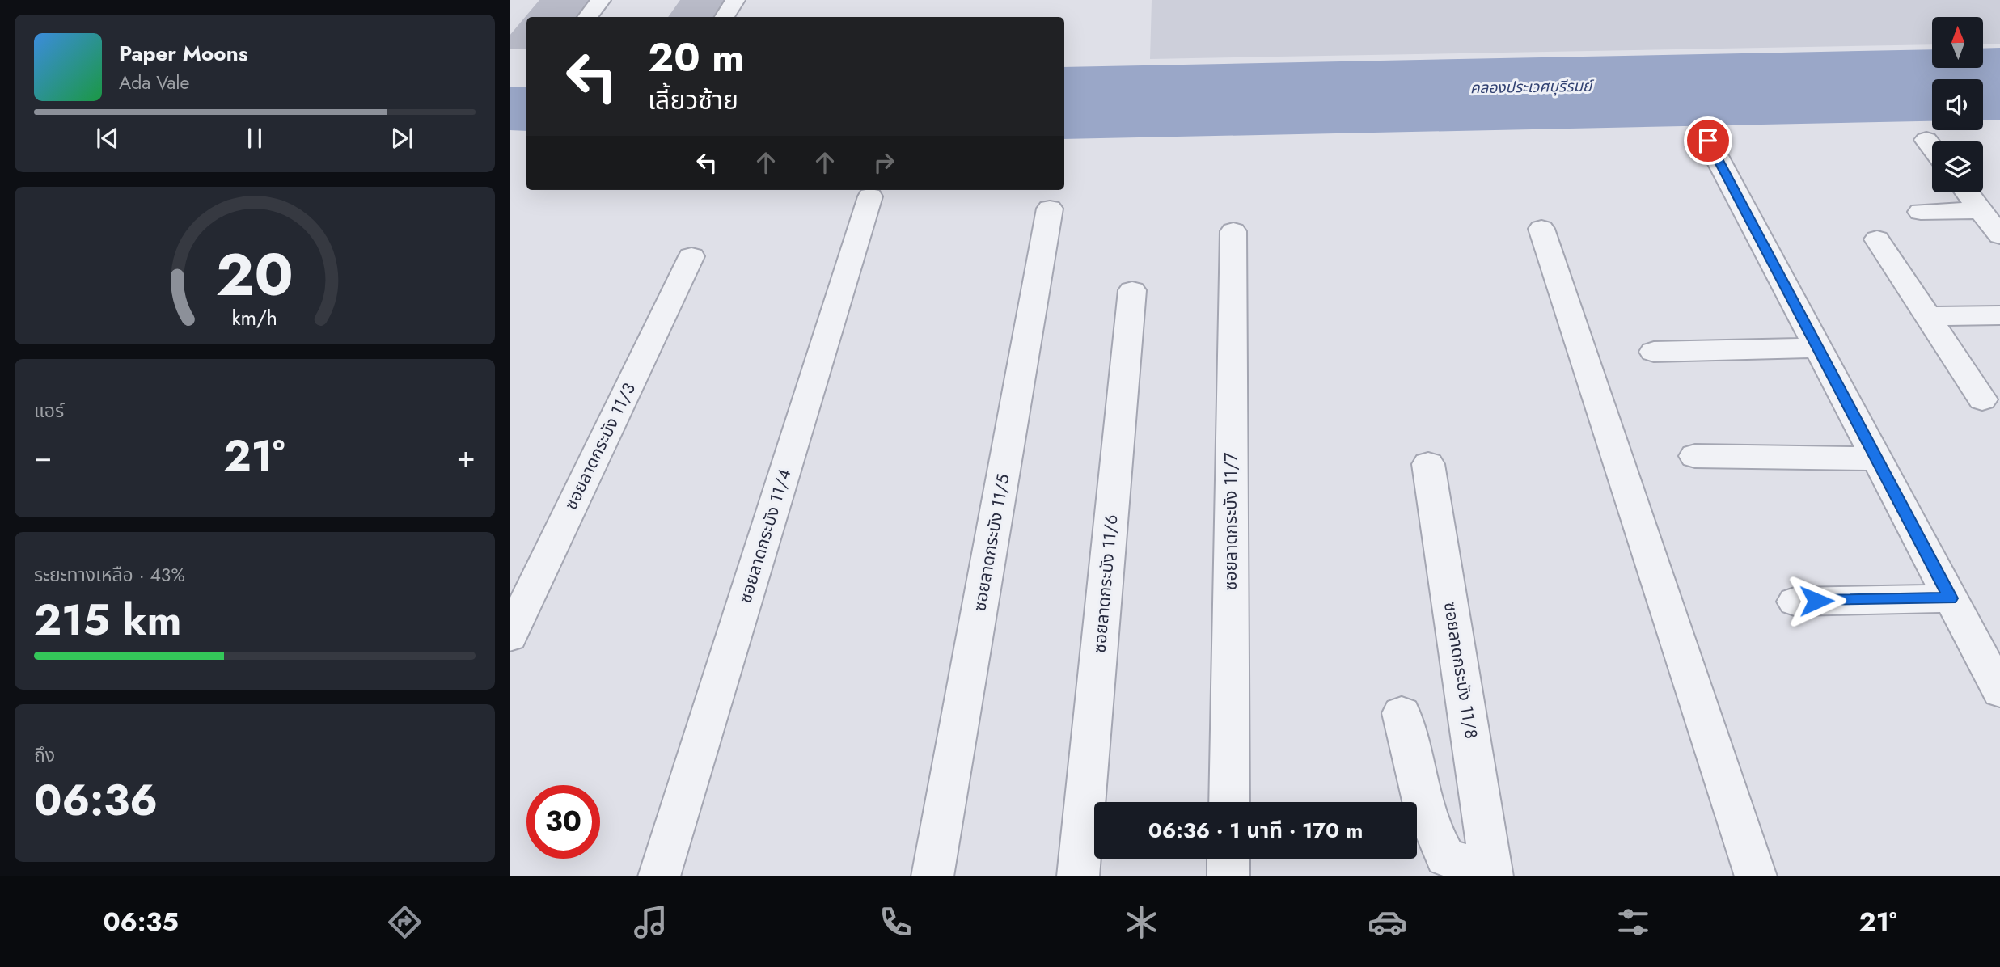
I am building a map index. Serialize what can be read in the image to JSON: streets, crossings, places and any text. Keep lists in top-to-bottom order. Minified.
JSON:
{"streets":{"street":["ซอยลาดกระบัง 11/3","ซอยลาดกระบัง 11/7","ซอยลาดกระบัง 11/4","ซอยลาดกระบัง 11/5","ซอยลาดกระบัง 11/6","ซอยลาดกระบัง 11/8"]},"water":["คลองประเวศบุรีรมย์"],"north":"top","page":{"turn":["20 m","เลี้ยวซ้าย"],"song":["Paper Moons","Ada Vale"],"tile":["แอร์",["ระยะทางเหลือ · 43%","215 km"],["ถึง","06:36"]],"heat":["−","21°","+"],"limit":"30","trip":"06:36 · 1 นาที · 170 m","tabs":["06:35","21°"],"gauge":["20","km/h"]}}
